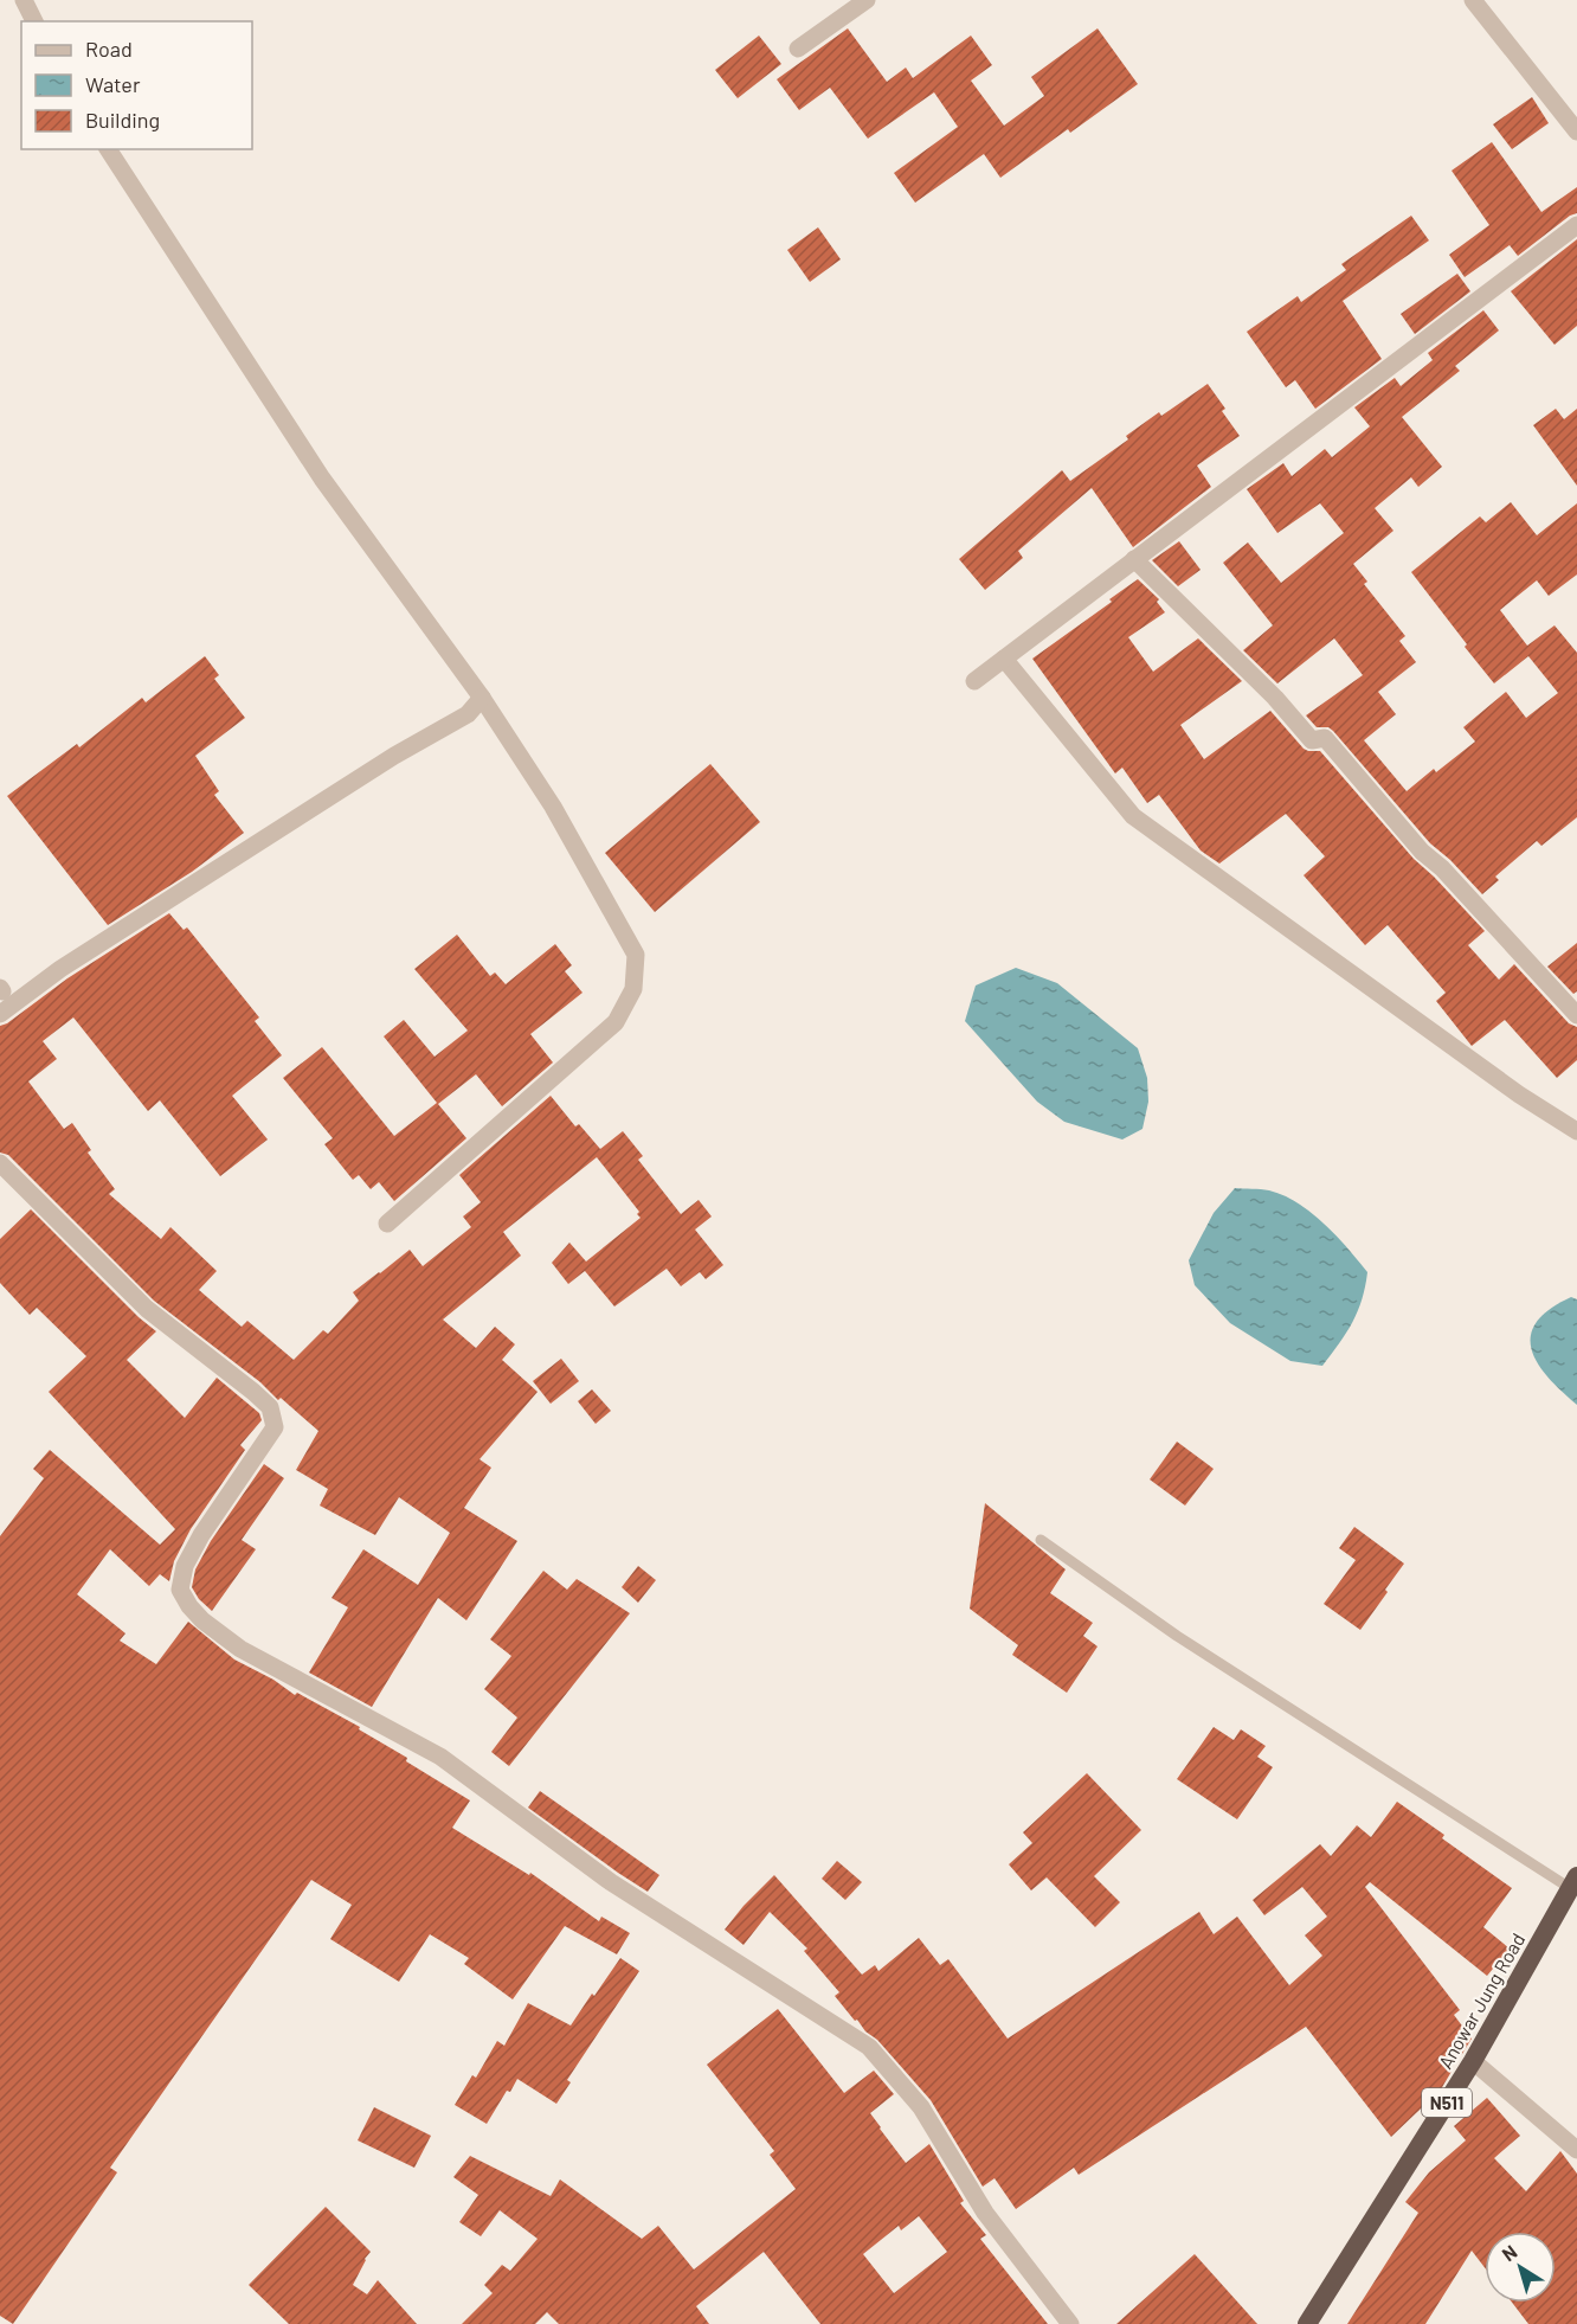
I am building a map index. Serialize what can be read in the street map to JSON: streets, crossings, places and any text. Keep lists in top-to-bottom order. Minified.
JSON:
{"streets":{"highway":["Anowar Jung Road","N511"]},"legend":["Road","Water","Building"],"north":"top left"}
